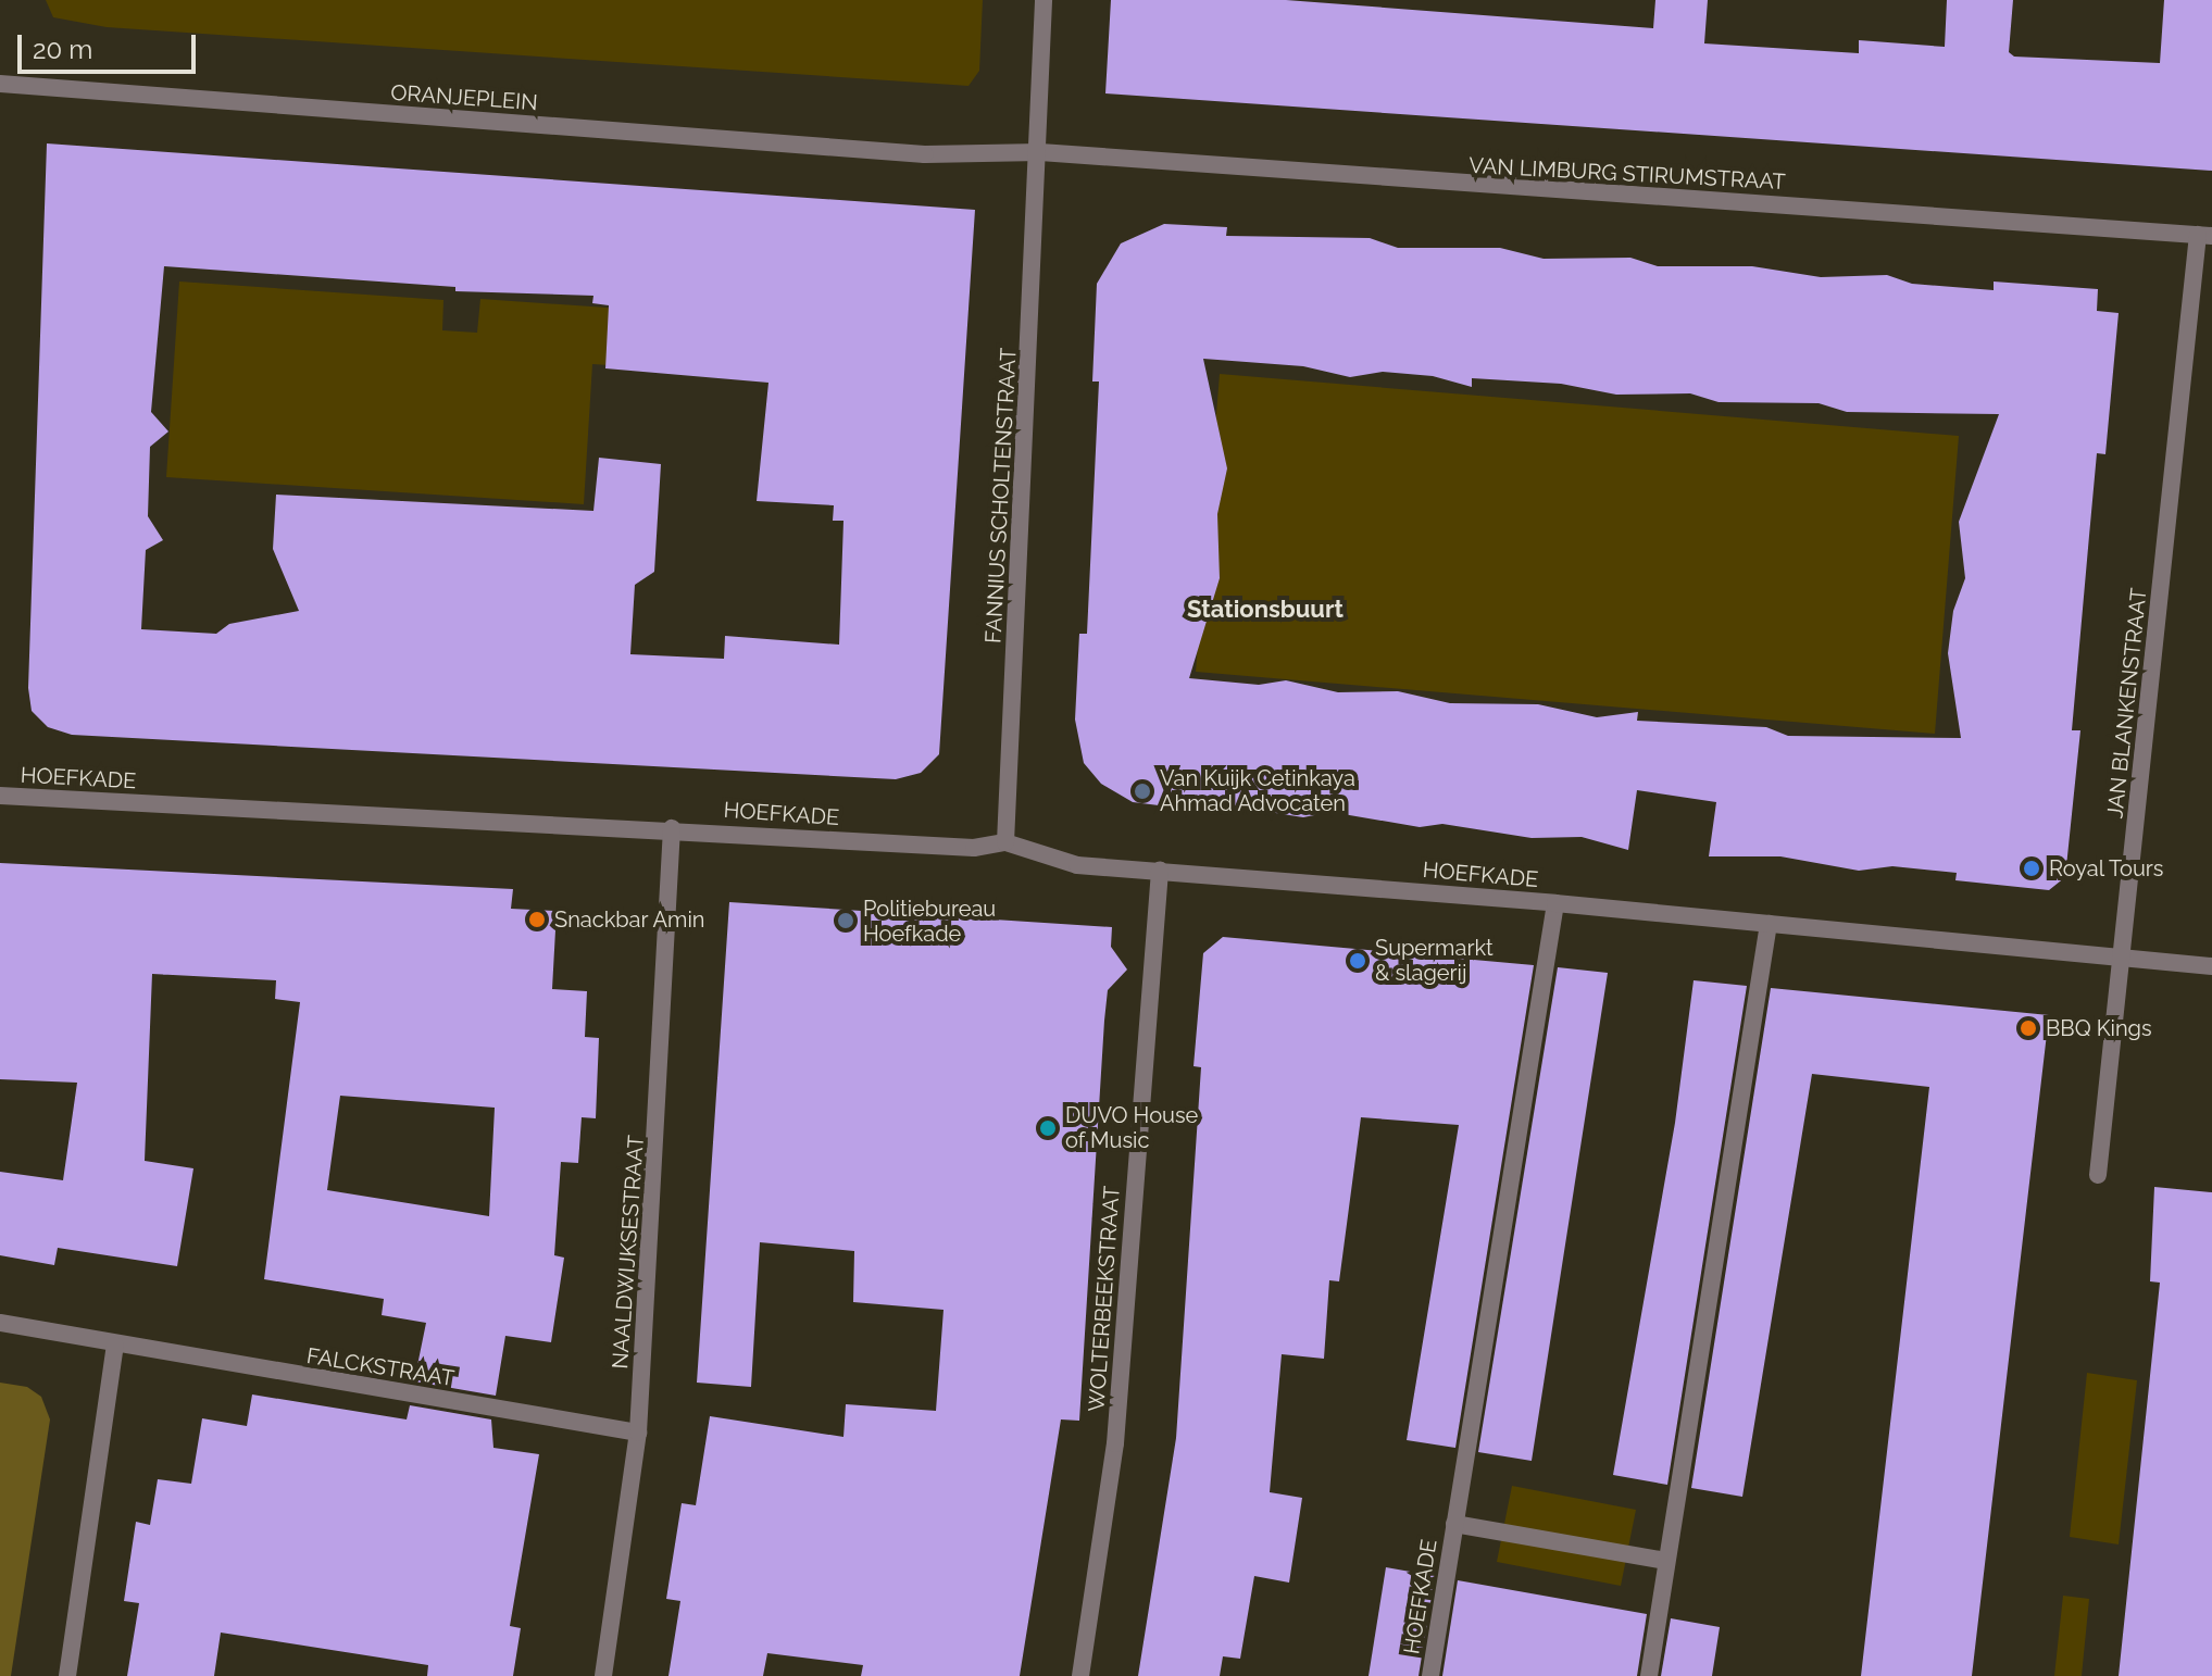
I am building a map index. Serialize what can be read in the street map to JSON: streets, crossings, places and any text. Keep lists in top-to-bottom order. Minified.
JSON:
{"streets":{"street":["ORANJEPLEIN","VAN LIMBURG STIRUMSTRAAT","FANNIUS SCHOLTENSTRAAT","JAN BLANKENSTRAAT","HOEFKADE","NAALDWIJKSESTRAAT","WOLTERBEEKSTRAAT","FALCKSTRAAT"]},"crossings":[["ORANJEPLEIN","VAN LIMBURG STIRUMSTRAAT"],["ORANJEPLEIN","FANNIUS SCHOLTENSTRAAT"],["VAN LIMBURG STIRUMSTRAAT","FANNIUS SCHOLTENSTRAAT"],["VAN LIMBURG STIRUMSTRAAT","JAN BLANKENSTRAAT"],["FANNIUS SCHOLTENSTRAAT","HOEFKADE"],["JAN BLANKENSTRAAT","HOEFKADE"],["HOEFKADE","NAALDWIJKSESTRAAT"],["HOEFKADE","WOLTERBEEKSTRAAT"],["NAALDWIJKSESTRAAT","FALCKSTRAAT"]],"districts":["Stationsbuurt"],"places":["Van Kuijk Cetinkaya Ahmad Advocaten","Royal Tours","Snackbar Amin","Politiebureau Hoefkade","Supermarkt & slagerij","BBQ Kings","DUVO House of Music"],"scale_bar":"20 m"}
